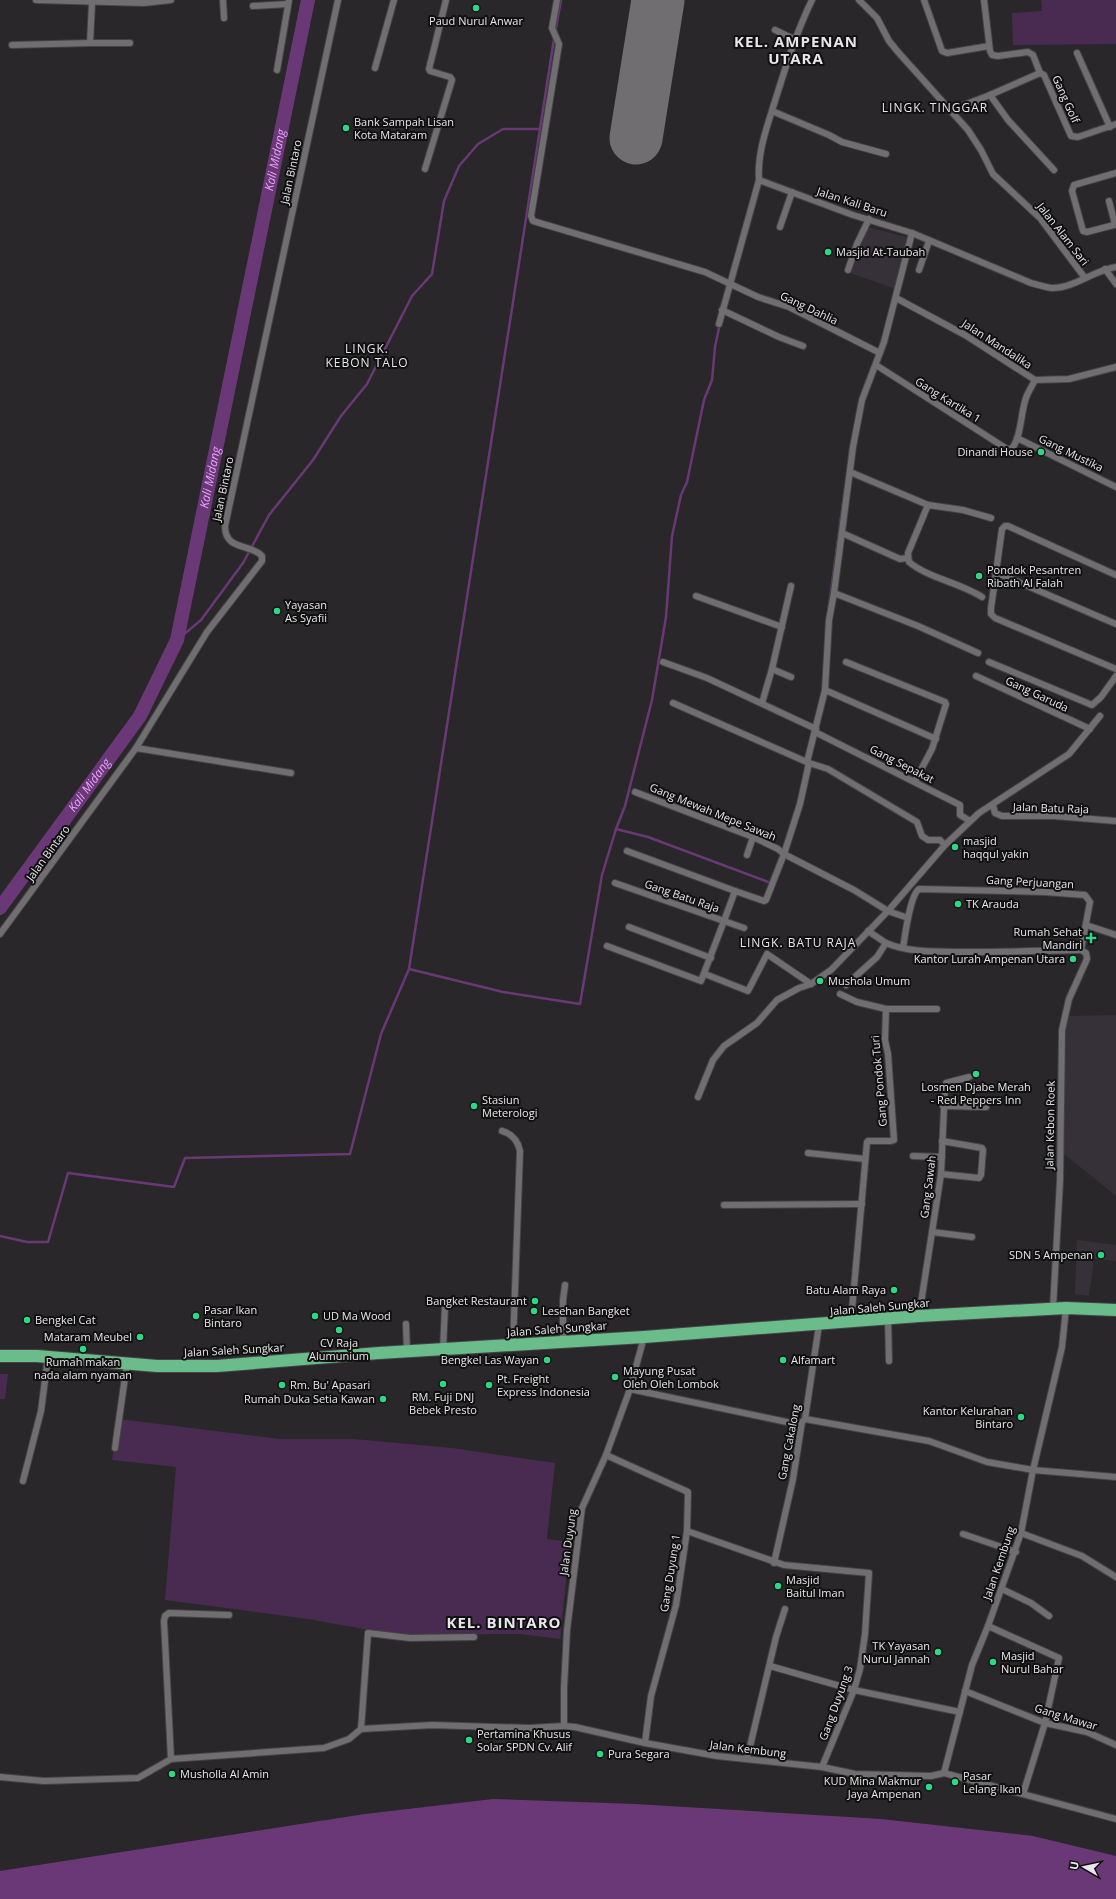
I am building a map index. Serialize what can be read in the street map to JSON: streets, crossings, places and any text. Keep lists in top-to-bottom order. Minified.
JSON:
{"streets":{"highway":["Jalan Saleh Sungkar"],"street":["Gang Golf","Jalan Bintaro","Jalan Kali Baru","Jalan Alam Sari","Gang Dahlia","Jalan Mandalika","Gang Kartika 1","Gang Mustika","Gang Garuda","Gang Sepakat","Jalan Batu Raja","Gang Mewah Mepe Sawah","Gang Perjuangan","Gang Batu Raja","Gang Pondok Turi","Jalan Kebon Roek","Gang Sawah","Gang Cakalong","Jalan Duyung","Jalan Kembung","Gang Duyung 1","Gang Duyung 3","Gang Mawar"]},"crossings":[["Gang Golf","Jalan Alam Sari"],["Jalan Kali Baru","Jalan Alam Sari"],["Gang Kartika 1","Gang Mustika"],["Gang Mewah Mepe Sawah","Gang Perjuangan"],["Gang Perjuangan","Jalan Kebon Roek"],["Gang Pondok Turi","Jalan Saleh Sungkar"],["Jalan Kebon Roek","Jalan Saleh Sungkar"],["Gang Sawah","Jalan Saleh Sungkar"],["Jalan Saleh Sungkar","Gang Cakalong"],["Jalan Saleh Sungkar","Jalan Duyung"],["Jalan Saleh Sungkar","Jalan Kembung"],["Gang Cakalong","Gang Duyung 3"],["Jalan Duyung","Jalan Kembung"],["Jalan Duyung","Gang Duyung 1"],["Jalan Kembung","Gang Duyung 1"],["Jalan Kembung","Gang Duyung 3"],["Jalan Kembung","Gang Mawar"]],"districts":["KEL. AMPENAN UTARA","LINGK. TINGGAR","LINGK. KEBON TALO","LINGK. BATU RAJA","KEL. BINTARO"],"water":["Kali Midang"],"places":{"other":["Paud Nurul Anwar","Bank Sampah Lisan Kota Mataram","Masjid At-Taubah","Dinandi House","Pondok Pesantren Ribath Al Falah","Yayasan As Syafii","masjid haqqul yakin","TK Arauda","Kantor Lurah Ampenan Utara","Mushola Umum","Losmen Djabe Merah - Red Peppers Inn","Stasiun Meterologi","SDN 5 Ampenan","Batu Alam Raya","Bangket Restaurant","Lesehan Bangket","Pasar Ikan Bintaro","UD Ma Wood","Bengkel Cat","CV Raja Alumunium","Mataram Meubel","Rumah makan nada alam nyaman","Bengkel Las Wayan","Alfamart","Mayung Pusat Oleh Oleh Lombok","RM. Fuji DNJ Bebek Presto","Rm. Bu' Apasari","Pt. Freight Express Indonesia","Rumah Duka Setia Kawan","Kantor Kelurahan Bintaro","Masjid Baitul Iman","TK Yayasan Nurul Jannah","Masjid Nurul Bahar","Pertamina Khusus Solar SPDN Cv. Alif","Pura Segara","Musholla Al Amin","Pasar Lelang Ikan","KUD Mina Makmur Jaya Ampenan"],"health":["Rumah Sehat Mandiri"]},"north":"left"}
